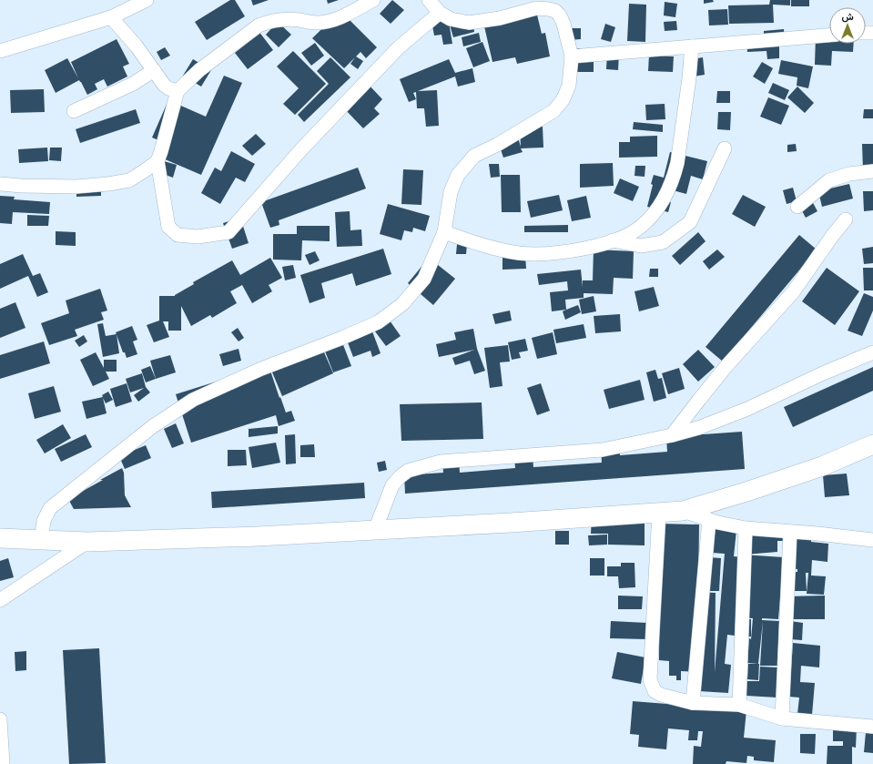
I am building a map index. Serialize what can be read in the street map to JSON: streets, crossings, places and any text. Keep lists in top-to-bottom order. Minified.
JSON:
{"north":"top"}
